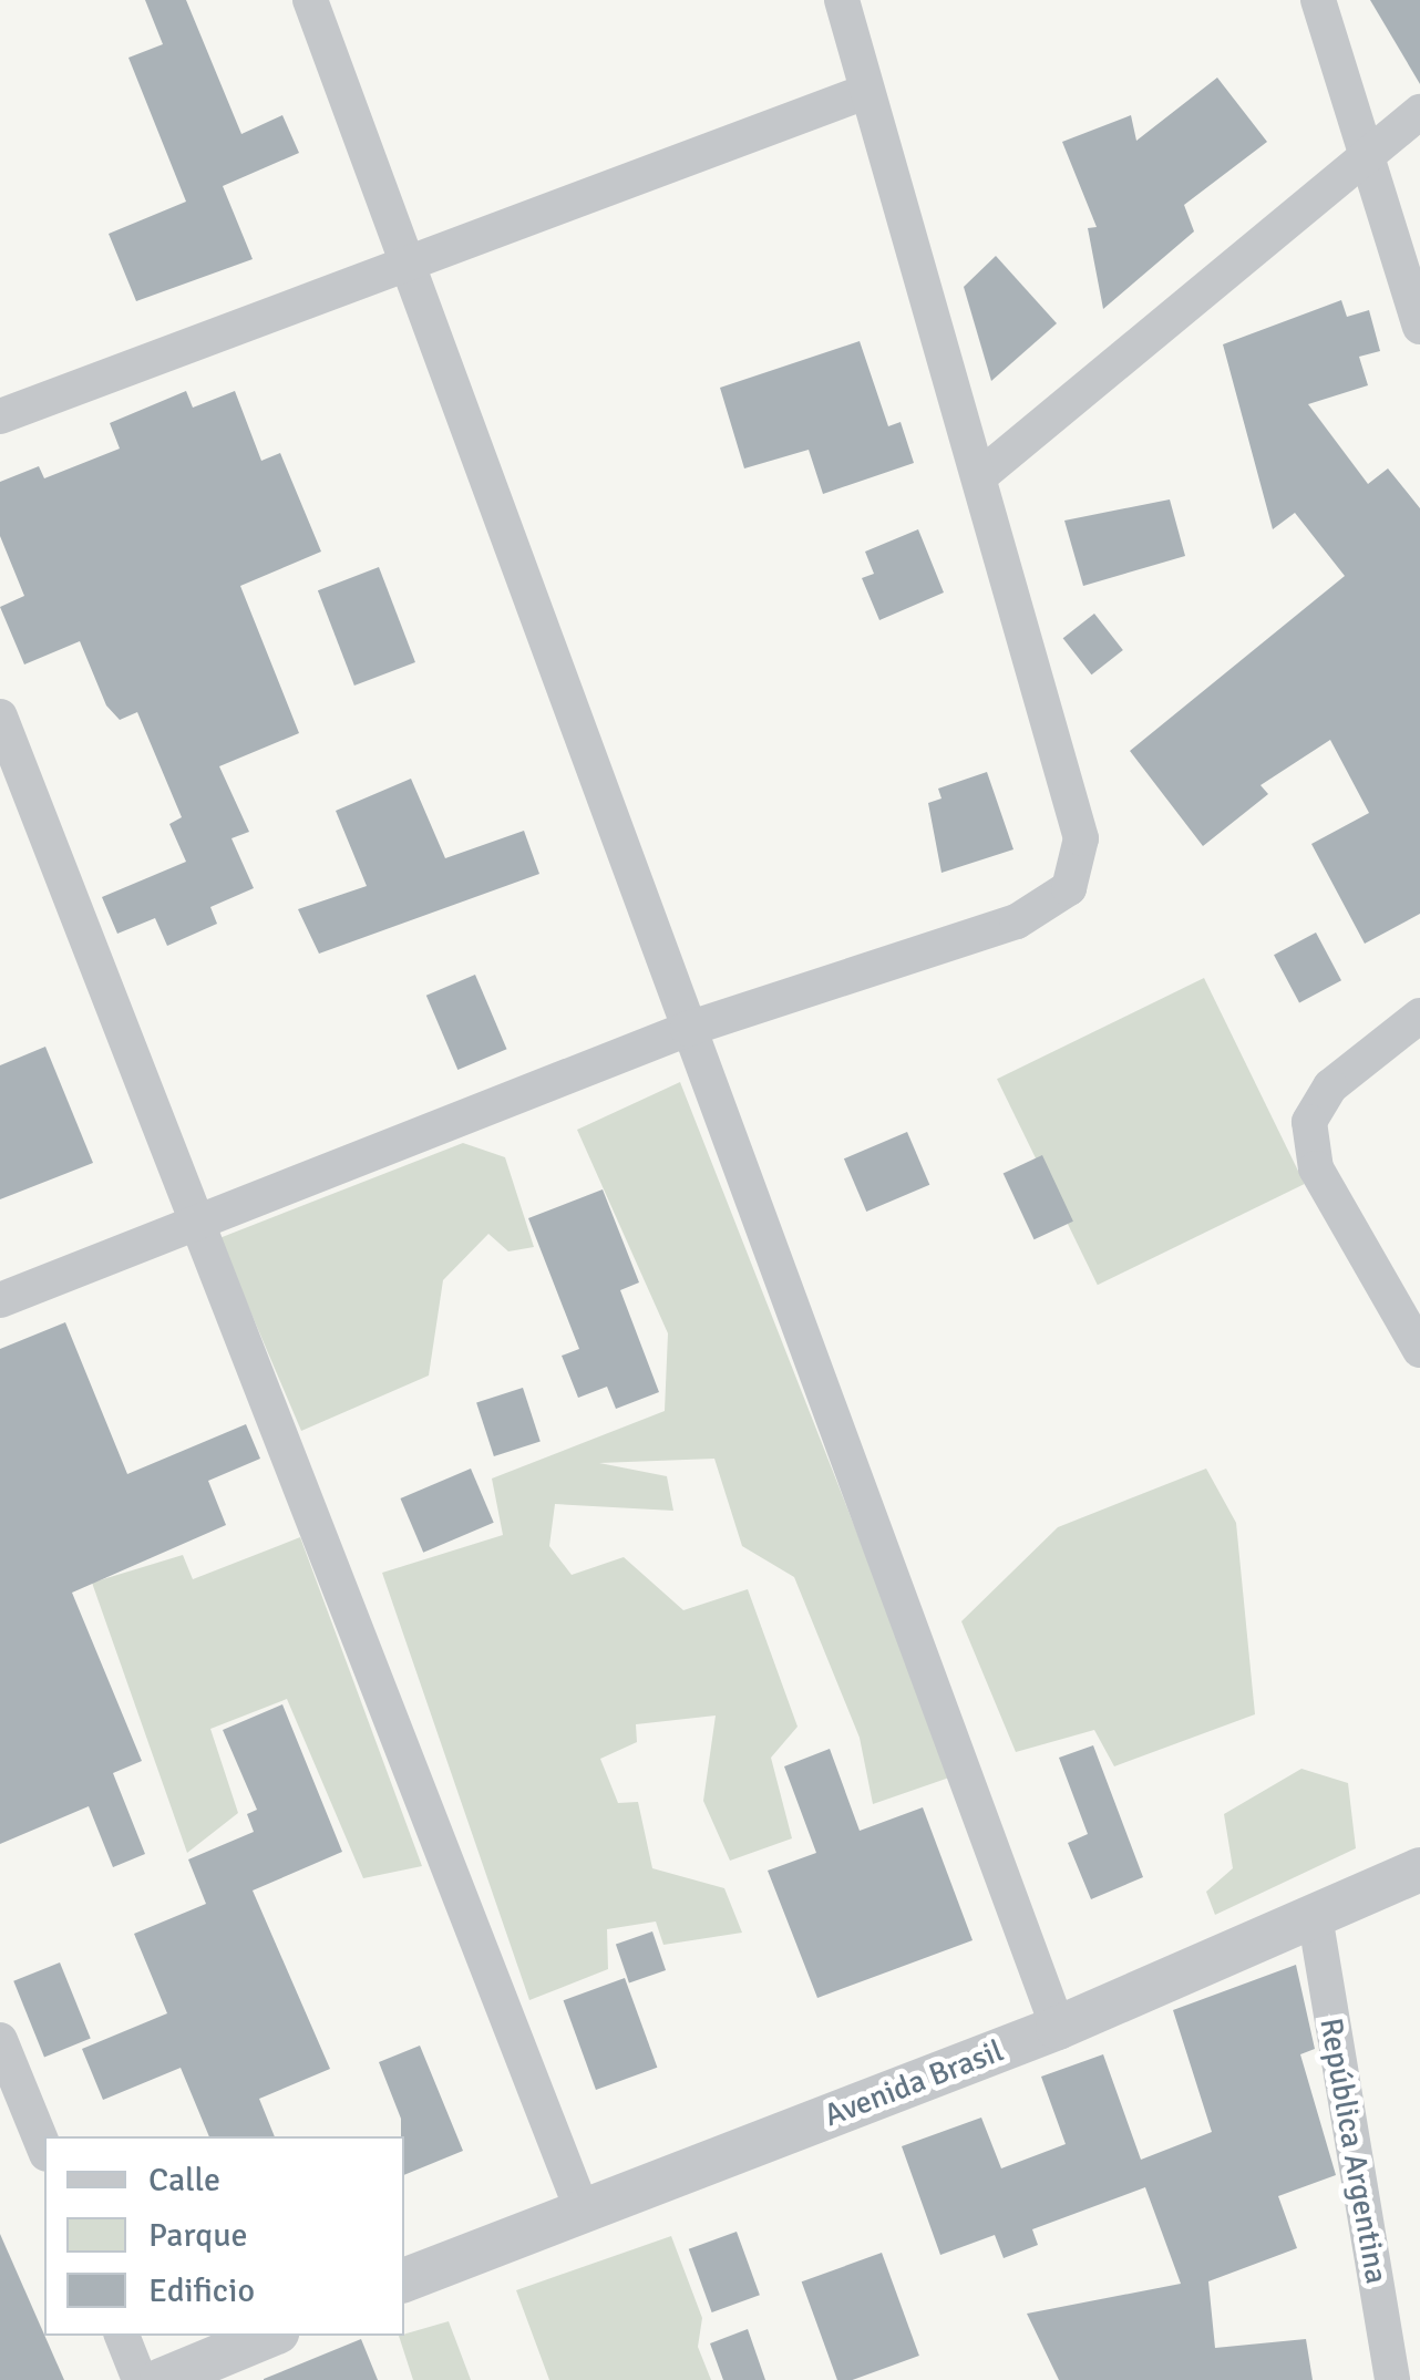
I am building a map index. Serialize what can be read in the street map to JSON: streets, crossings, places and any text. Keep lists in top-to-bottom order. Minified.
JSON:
{"streets":{"street":["Avenida Brasil","República Argentina"]},"crossings":[["Avenida Brasil","República Argentina"]],"legend":["Calle","Parque","Edificio"]}
